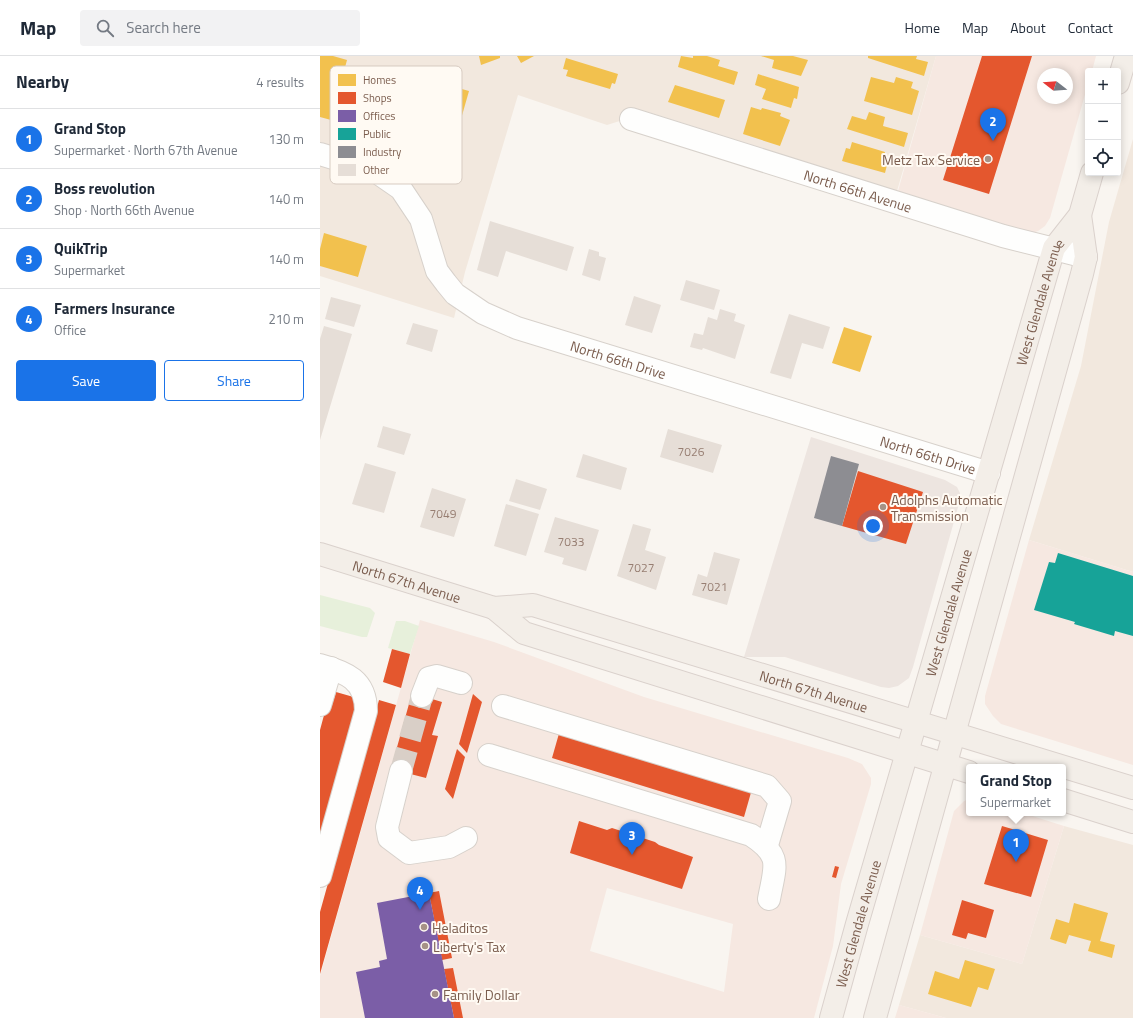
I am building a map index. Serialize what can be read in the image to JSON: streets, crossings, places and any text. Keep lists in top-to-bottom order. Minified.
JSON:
{"streets":{"main road":["West Glendale Avenue","North 67th Avenue"],"street":["North 66th Avenue","North 66th Drive"]},"crossings":[["North 66th Avenue","West Glendale Avenue"],["West Glendale Avenue","North 66th Drive"],["West Glendale Avenue","North 67th Avenue"]],"places":["Metz Tax Service","Adolphs Automatic Transmission","Heladitos","Liberty's Tax","Family Dollar"],"house_numbers":["7026","7049","7033","7027","7021"],"legend":["Homes","Shops","Offices","Public","Industry","Other"],"north":"left","page":{"header":"Map","search":"Search here","nav":["Home","Map","About","Contact"],"heading":["Nearby","4 results"],"map_buttons":["+","−"],"list":[{"mark":"1","name":"Grand Stop","note":"Supermarket · North 67th Avenue","value":"130 m"},{"mark":"2","name":"Boss revolution","note":"Shop · North 66th Avenue","value":"140 m"},{"mark":"3","name":"QuikTrip","note":"Supermarket","value":"140 m"},{"mark":"4","name":"Farmers Insurance","note":"Office","value":"210 m"}],"pins":["2","3","1","4"],"buttons":["Save","Share"],"popup":["Grand Stop","Supermarket"]}}
